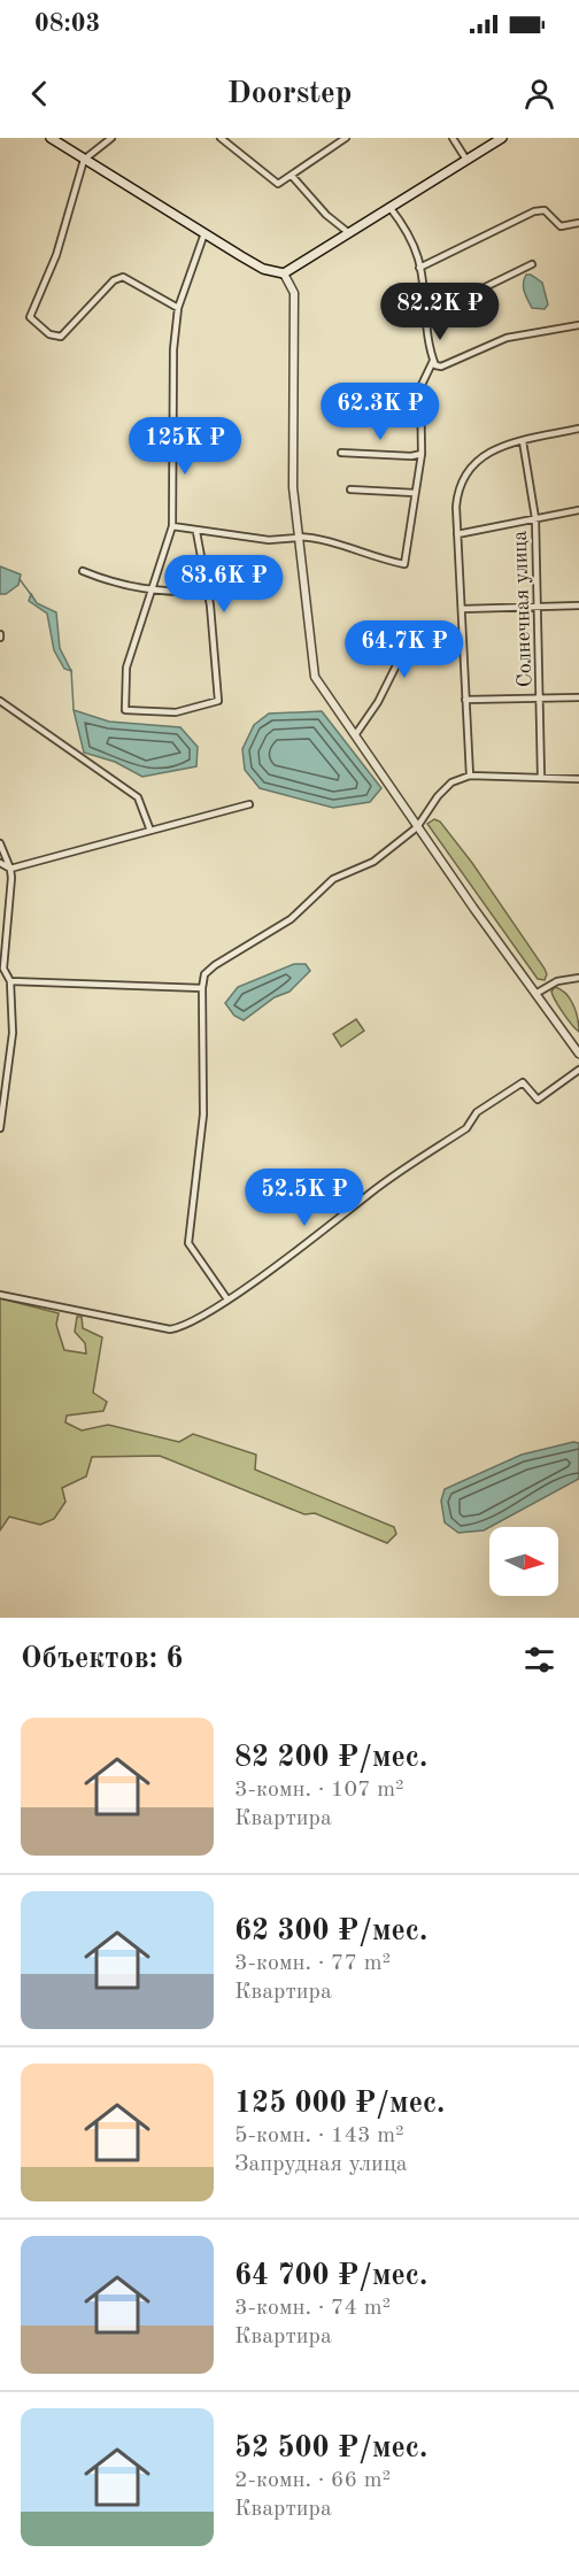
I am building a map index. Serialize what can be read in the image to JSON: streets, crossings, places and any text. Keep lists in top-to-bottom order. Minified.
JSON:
{"streets":{"street":["Солнечная улица"]},"north":"right","page":{"status":"08:03","header":"Doorstep","price":["82.2K ₽","62.3K ₽","125K ₽","83.6K ₽","64.7K ₽","52.5K ₽"],"heading":"Объектов: 6","list":[{"name":"82 200 ₽/мес.","note":"3-комн. · 107 m² · Квартира"},{"name":"62 300 ₽/мес.","note":"3-комн. · 77 m² · Квартира"},{"name":"125 000 ₽/мес.","note":"5-комн. · 143 m² · Запрудная улица"},{"name":"64 700 ₽/мес.","note":"3-комн. · 74 m² · Квартира"},{"name":"52 500 ₽/мес.","note":"2-комн. · 66 m² · Квартира"}]}}
